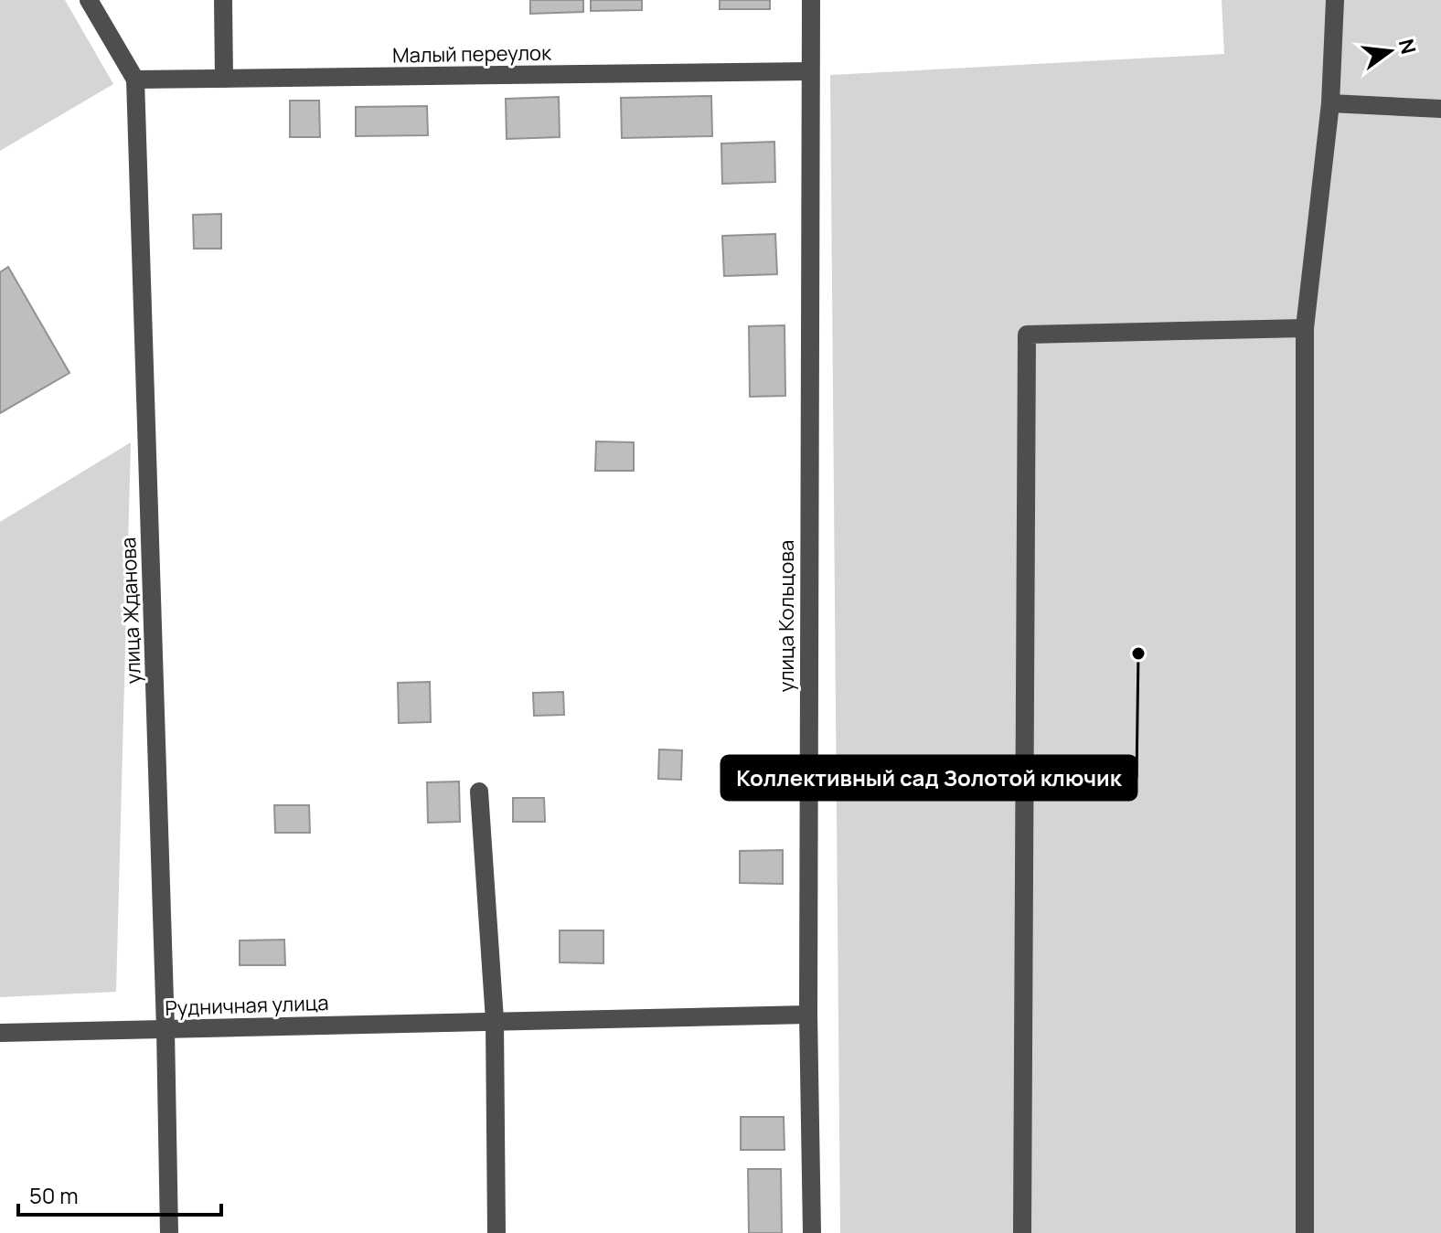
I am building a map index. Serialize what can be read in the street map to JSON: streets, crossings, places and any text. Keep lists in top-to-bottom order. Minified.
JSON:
{"streets":{"street":["Малый переулок","улица Жданова","улица Кольцова","Рудничная улица"]},"crossings":[["Малый переулок","улица Жданова"],["Малый переулок","улица Кольцова"],["улица Жданова","Рудничная улица"],["улица Кольцова","Рудничная улица"]],"places":["Коллективный сад Золотой ключик"],"scale_bar":"50 m","north":"right"}
